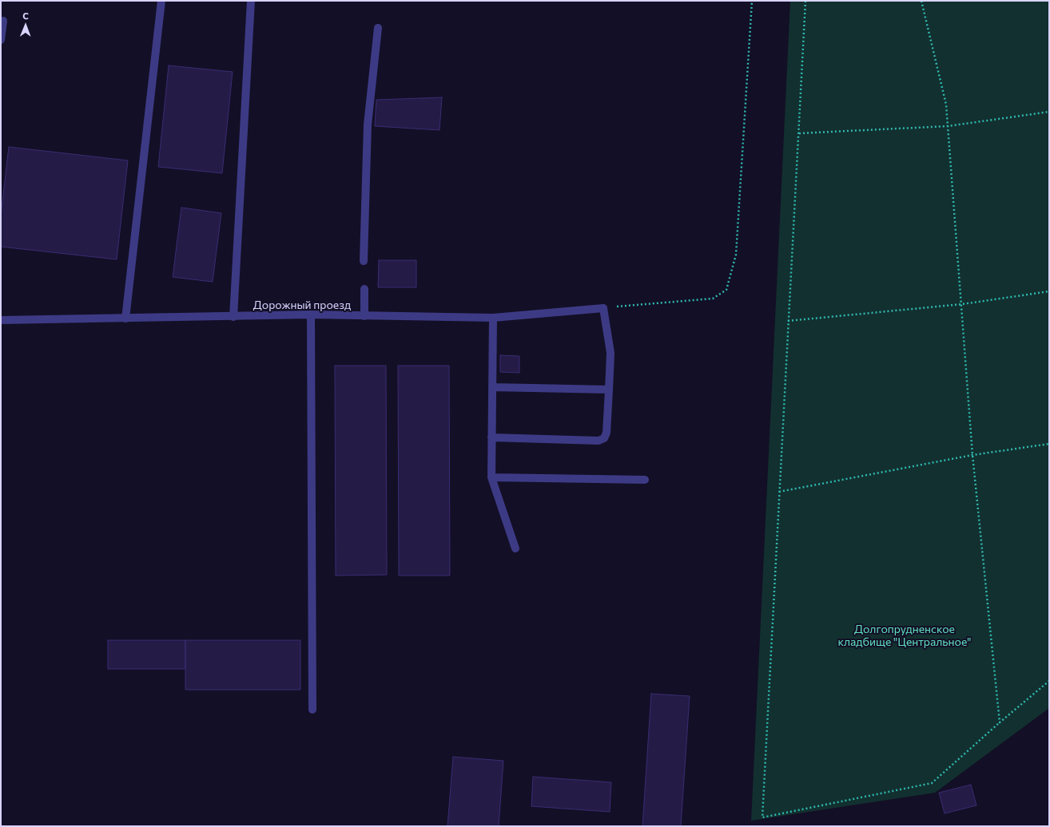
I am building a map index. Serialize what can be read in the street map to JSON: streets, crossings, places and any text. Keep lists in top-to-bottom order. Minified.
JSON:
{"streets":{"street":["Дорожный проезд"]},"parks":["Долгопрудненское кладбище \"Центральное\""],"north":"top"}
